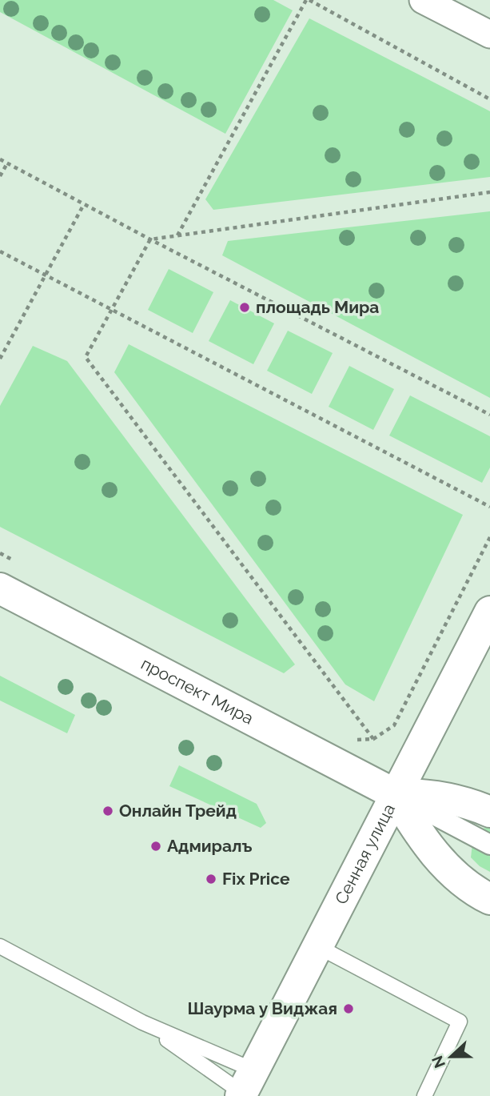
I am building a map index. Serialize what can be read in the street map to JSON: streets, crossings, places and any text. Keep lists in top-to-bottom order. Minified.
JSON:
{"streets":{"main road":["проспект Мира","Сенная улица"]},"crossings":[["проспект Мира","Сенная улица"]],"places":["площадь Мира","Онлайн Трейд","Адмиралъ","Fix Price","Шаурма у Виджая"],"north":"left"}
